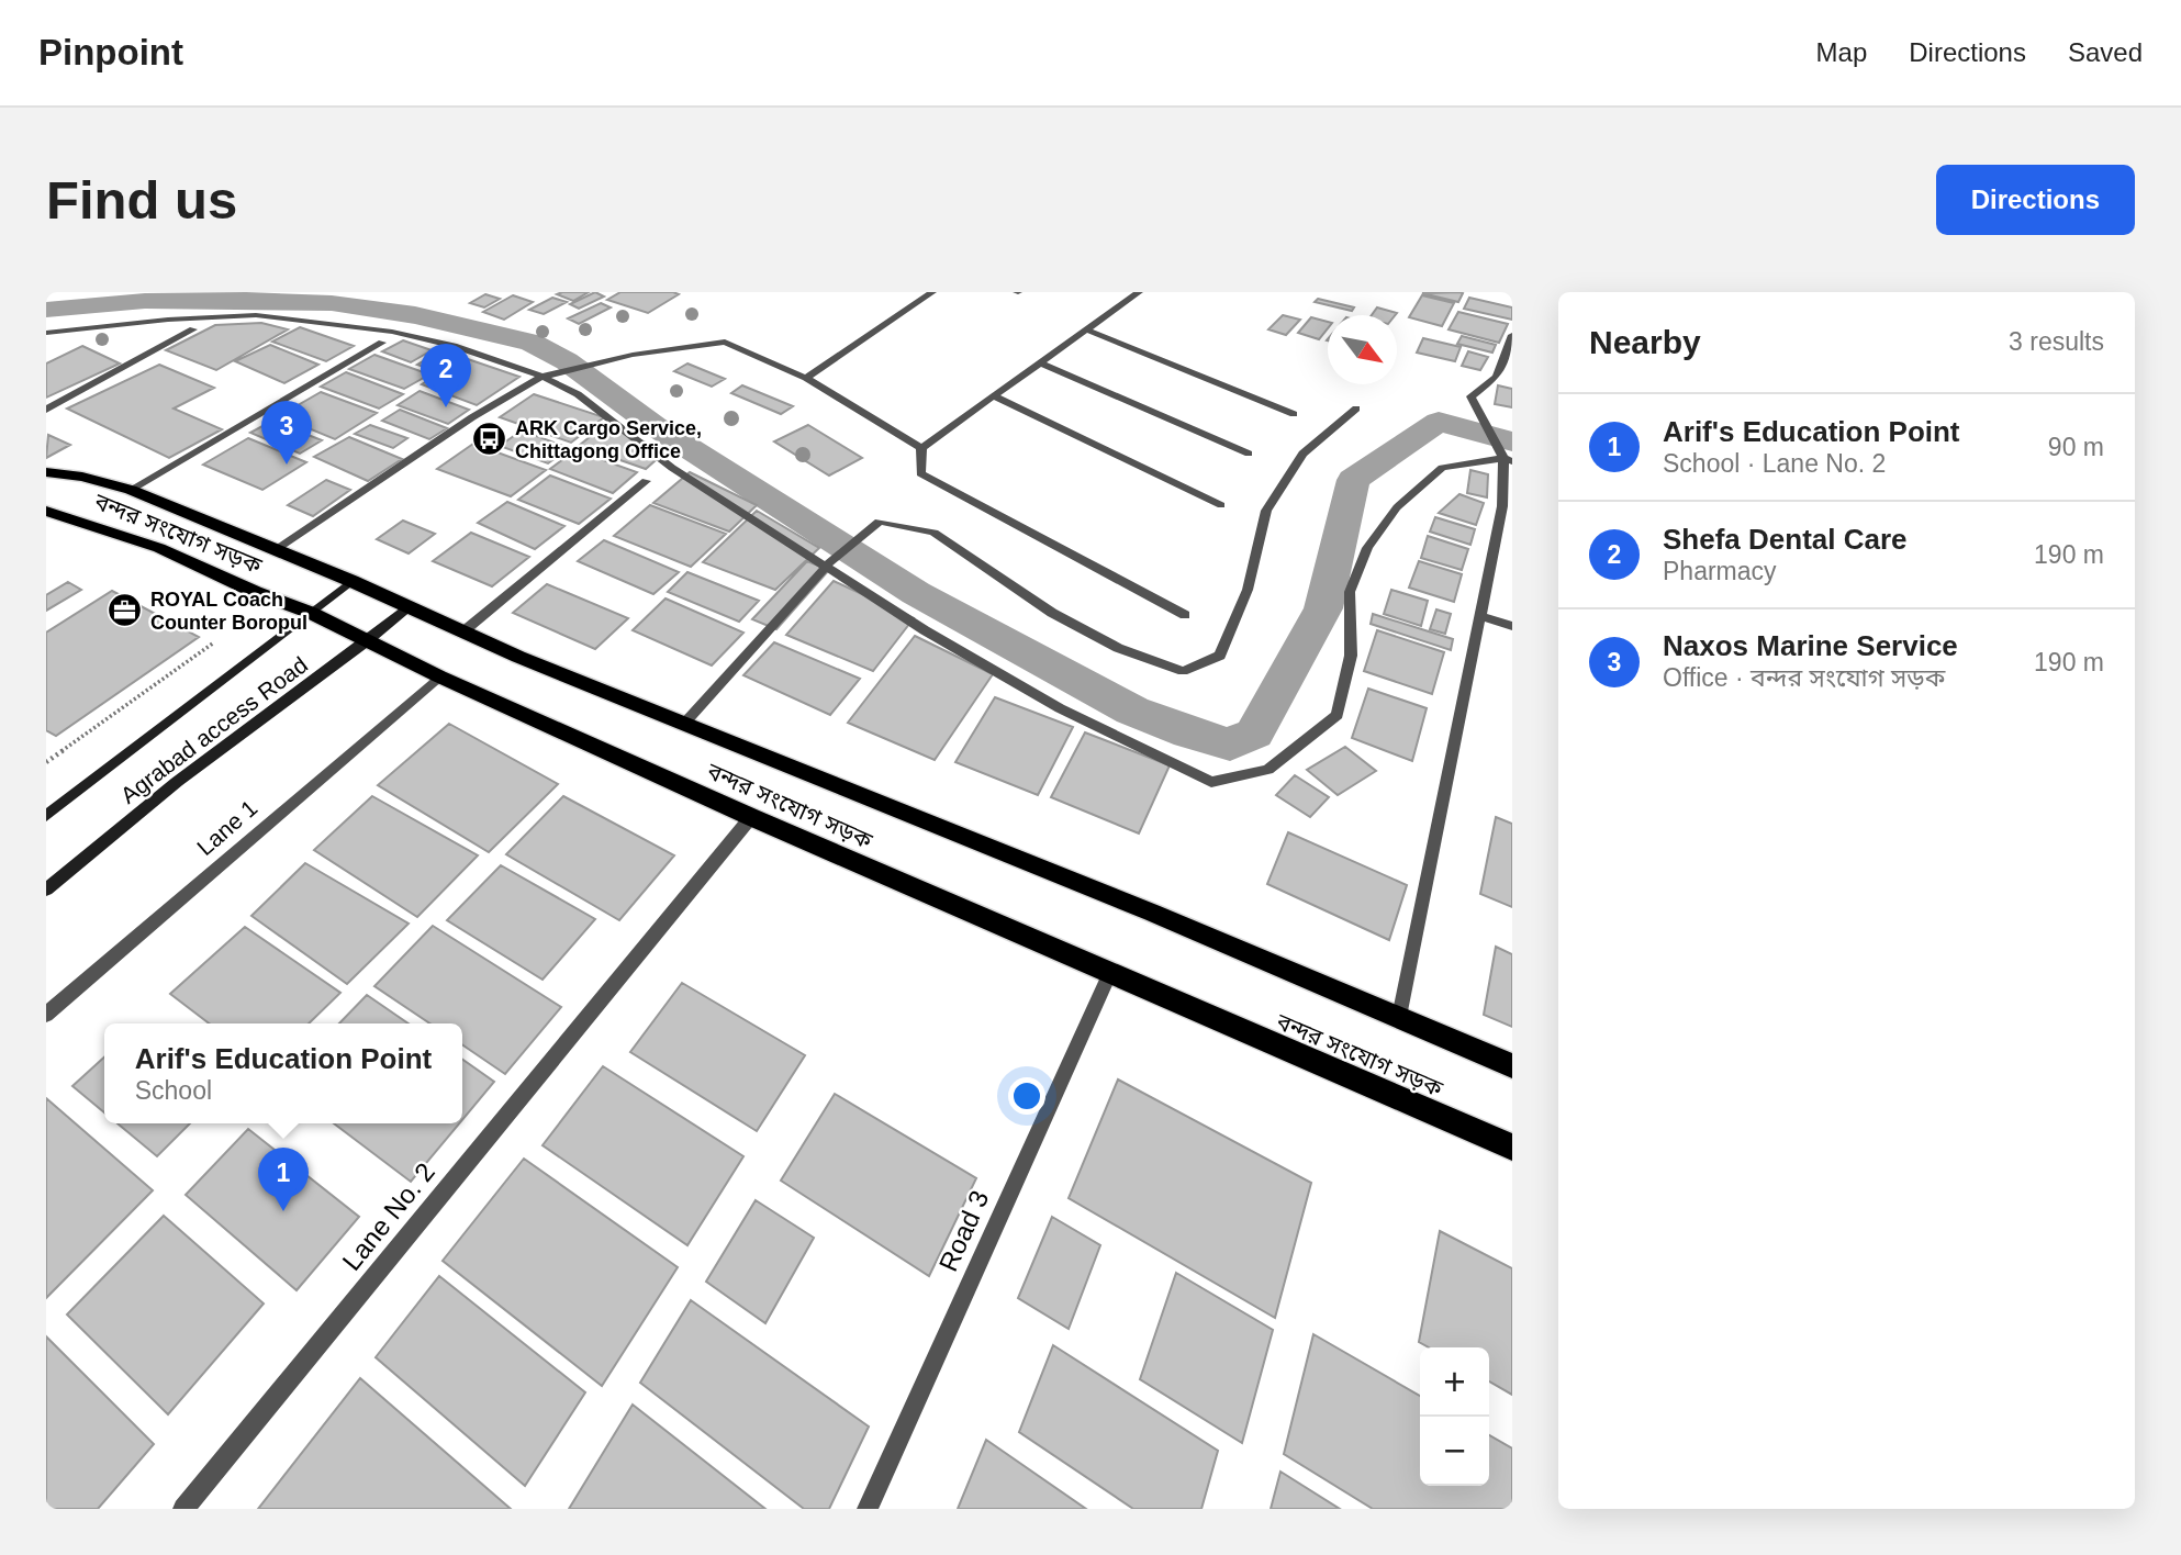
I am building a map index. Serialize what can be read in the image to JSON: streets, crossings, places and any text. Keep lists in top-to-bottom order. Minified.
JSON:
{"streets":{"highway":["বন্দর সংযোগ সড়ক"],"main road":["Agrabad access Road"],"street":["Lane 1","Lane No. 2","Road 3"]},"crossings":[["বন্দর সংযোগ সড়ক","Agrabad access Road"],["বন্দর সংযোগ সড়ক","Lane 1"],["বন্দর সংযোগ সড়ক","Lane No. 2"],["বন্দর সংযোগ সড়ক","Road 3"]],"places":{"bus stop":["ARK Cargo Service, Chittagong Office"],"office":["ROYAL Coach Counter Boropul"]},"north":"bottom right","page":{"header":"Pinpoint","nav":["Map","Directions","Saved"],"buttons":"Directions","title":"Find us","heading":["Nearby","3 results"],"pins":["2","3","1"],"list":[{"mark":"1","name":"Arif's Education Point","note":"School · Lane No. 2","value":"90 m"},{"mark":"2","name":"Shefa Dental Care","note":"Pharmacy","value":"190 m"},{"mark":"3","name":"Naxos Marine Service","note":"Office · বন্দর সংযোগ সড়ক","value":"190 m"}],"popup":["Arif's Education Point","School"],"map_buttons":["+","−"]}}
